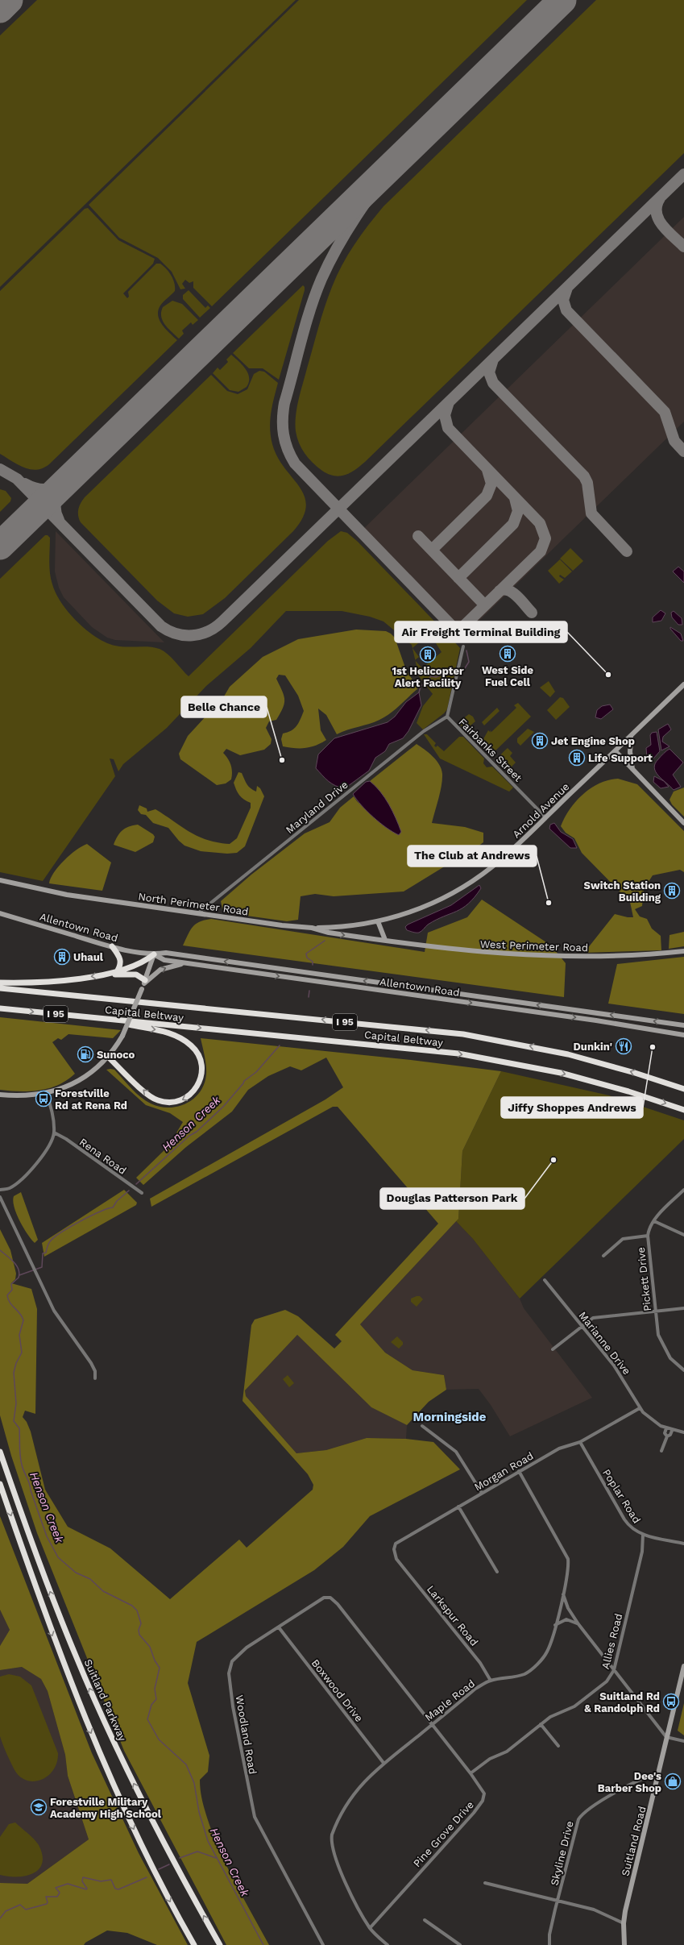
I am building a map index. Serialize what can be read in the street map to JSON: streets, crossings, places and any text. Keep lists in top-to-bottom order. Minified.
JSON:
{"streets":{"highway":["Capital Beltway","I 95","Suitland Parkway"],"main road":["Arnold Avenue","North Perimeter Road","Allentown Road","West Perimeter Road","Suitland Road"],"street":["Fairbanks Street","Maryland Drive","Rena Road","Pickett Drive","Marianne Drive","Morgan Road","Poplar Road","Larkspur Road","Allies Road","Boxwood Drive","Maple Road","Woodland Road","Pine Grove Drive","Skyline Drive"]},"crossings":[["Fairbanks Street","Maryland Drive"],["Fairbanks Street","Arnold Avenue"],["Maryland Drive","North Perimeter Road"],["Arnold Avenue","North Perimeter Road"],["North Perimeter Road","West Perimeter Road"],["Marianne Drive","Morgan Road"],["Morgan Road","Poplar Road"],["Morgan Road","Larkspur Road"],["Morgan Road","Maple Road"],["Poplar Road","Allies Road"],["Larkspur Road","Maple Road"],["Allies Road","Pine Grove Drive"],["Boxwood Drive","Maple Road"],["Boxwood Drive","Woodland Road"],["Maple Road","Pine Grove Drive"],["Woodland Road","Pine Grove Drive"],["Suitland Road","Skyline Drive"]],"districts":["Morningside"],"water":["Henson Creek"],"places":{"building":["West Side Fuel Cell","1st Helicopter Alert Facility","Jet Engine Shop","Life Support","Switch Station Building","Uhaul"],"other":["Air Freight Terminal Building","Belle Chance","The Club at Andrews","Jiffy Shoppes Andrews","Douglas Patterson Park"],"restaurant":["Dunkin'"],"fuel station":["Sunoco"],"bus stop":["Forestville Rd at Rena Rd","Suitland Rd & Randolph Rd"],"shop":["Dee's Barber Shop"],"school or university":["Forestville Military Academy High School"]}}
